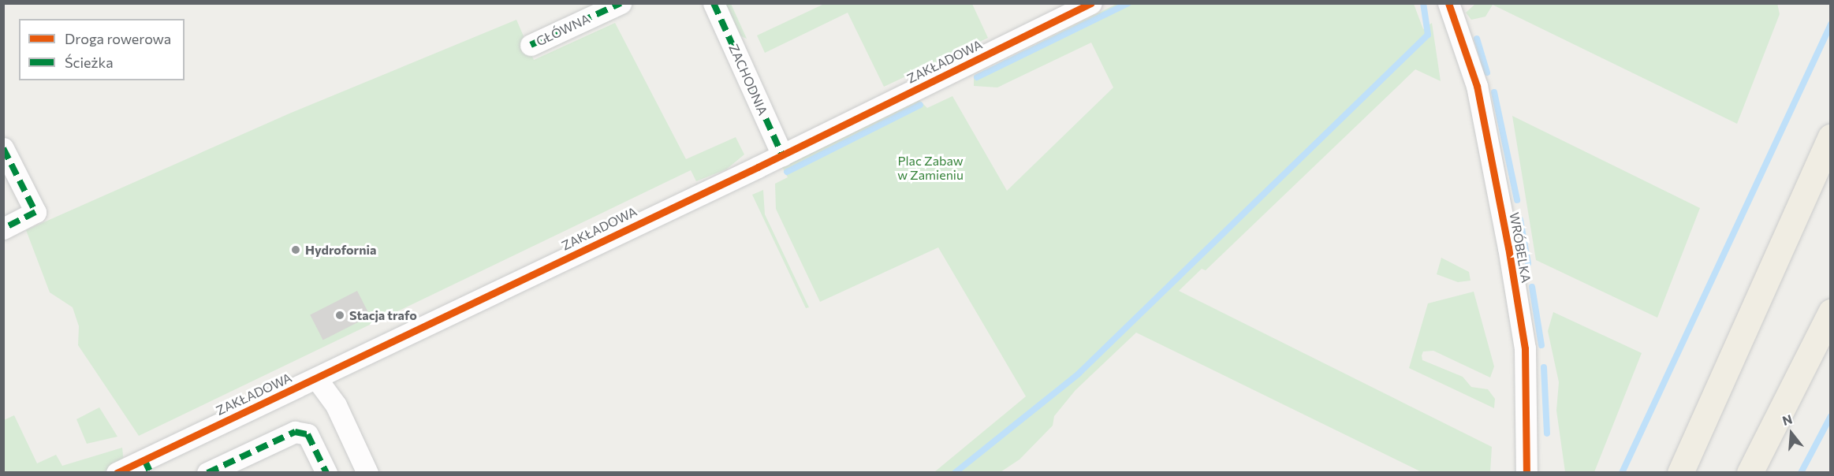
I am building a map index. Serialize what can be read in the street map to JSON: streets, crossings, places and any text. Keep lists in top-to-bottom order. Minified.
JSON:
{"streets":{"street":["GŁÓWNA","ZAKŁADOWA","ZACHODNIA","WRÓBELKA"]},"crossings":[["ZAKŁADOWA","ZACHODNIA"]],"parks":["Plac Zabaw w Zamieniu"],"places":["Hydrofornia","Stacja trafo"],"legend":["Droga rowerowa","Ścieżka"],"north":"top"}
